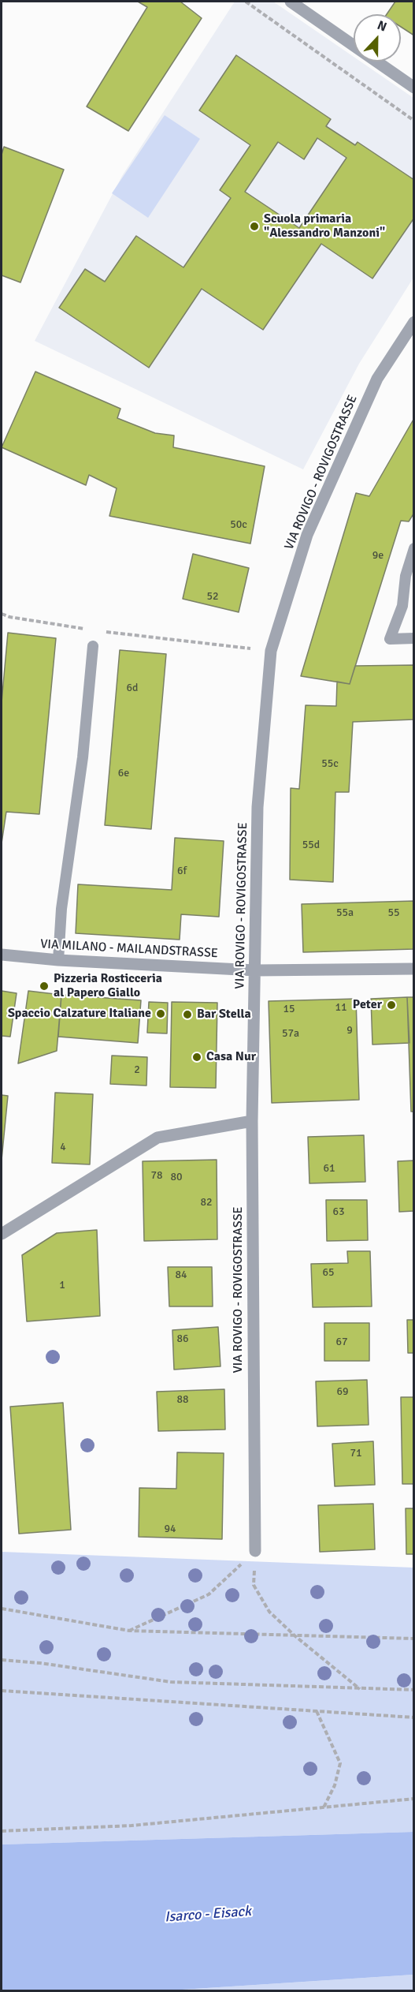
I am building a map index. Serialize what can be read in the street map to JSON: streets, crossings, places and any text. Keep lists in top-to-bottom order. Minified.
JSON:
{"streets":{"street":["VIA ROVIGO - ROVIGOSTRASSE","VIA MILANO - MAILANDSTRASSE"]},"crossings":[["VIA ROVIGO - ROVIGOSTRASSE","VIA MILANO - MAILANDSTRASSE"]],"water":["Isarco - Eisack"],"places":["Scuola primaria \"Alessandro Manzoni\"","Pizzeria Rosticceria al Papero Giallo","Peter","Spaccio Calzature Italiane","Bar Stella","Casa Nur"],"house_numbers":["50c","9e","52","6d","55c","6e","55d","6f","55a","55","11","15","9","57a","2","4","61","78","80","82","63","65","84","1","86","67","69","88","71","94"],"north":"top"}
